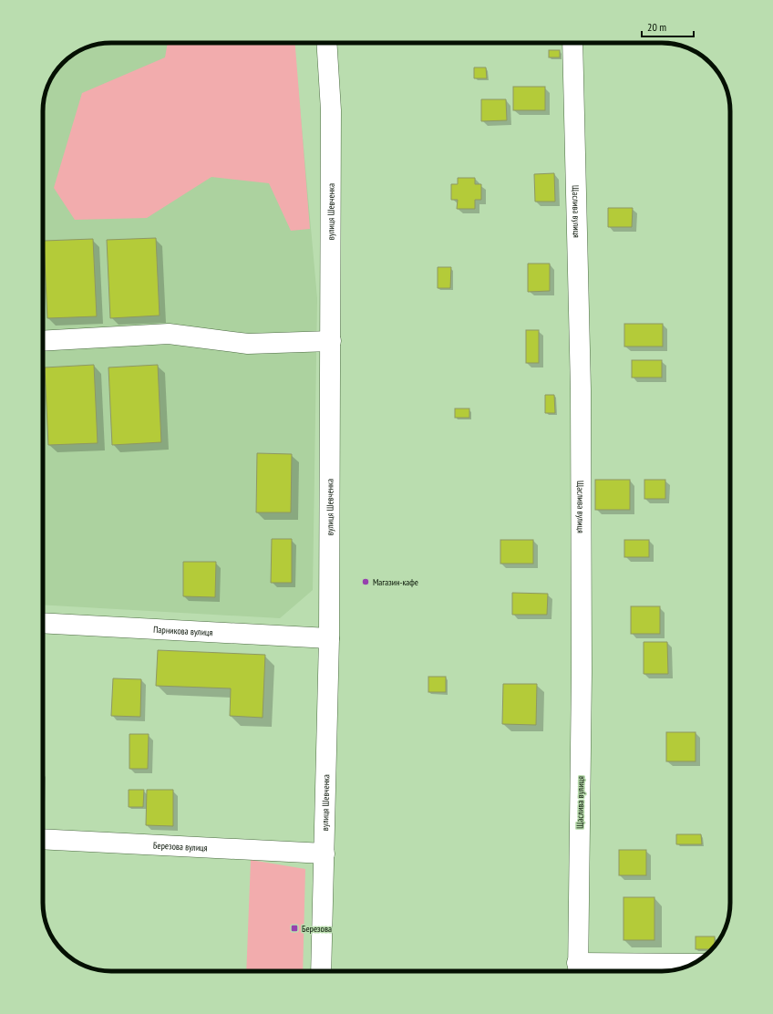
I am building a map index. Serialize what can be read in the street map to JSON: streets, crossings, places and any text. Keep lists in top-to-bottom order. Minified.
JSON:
{"streets":{"street":["вулиця Шевченка","Щаслива вулиця","Парникова вулиця","Березова вулиця"]},"crossings":[["вулиця Шевченка","Парникова вулиця"],["вулиця Шевченка","Березова вулиця"]],"places":{"other":["Магазин-кафе"],"transit":["Березова"]},"scale_bar":"20 m"}
